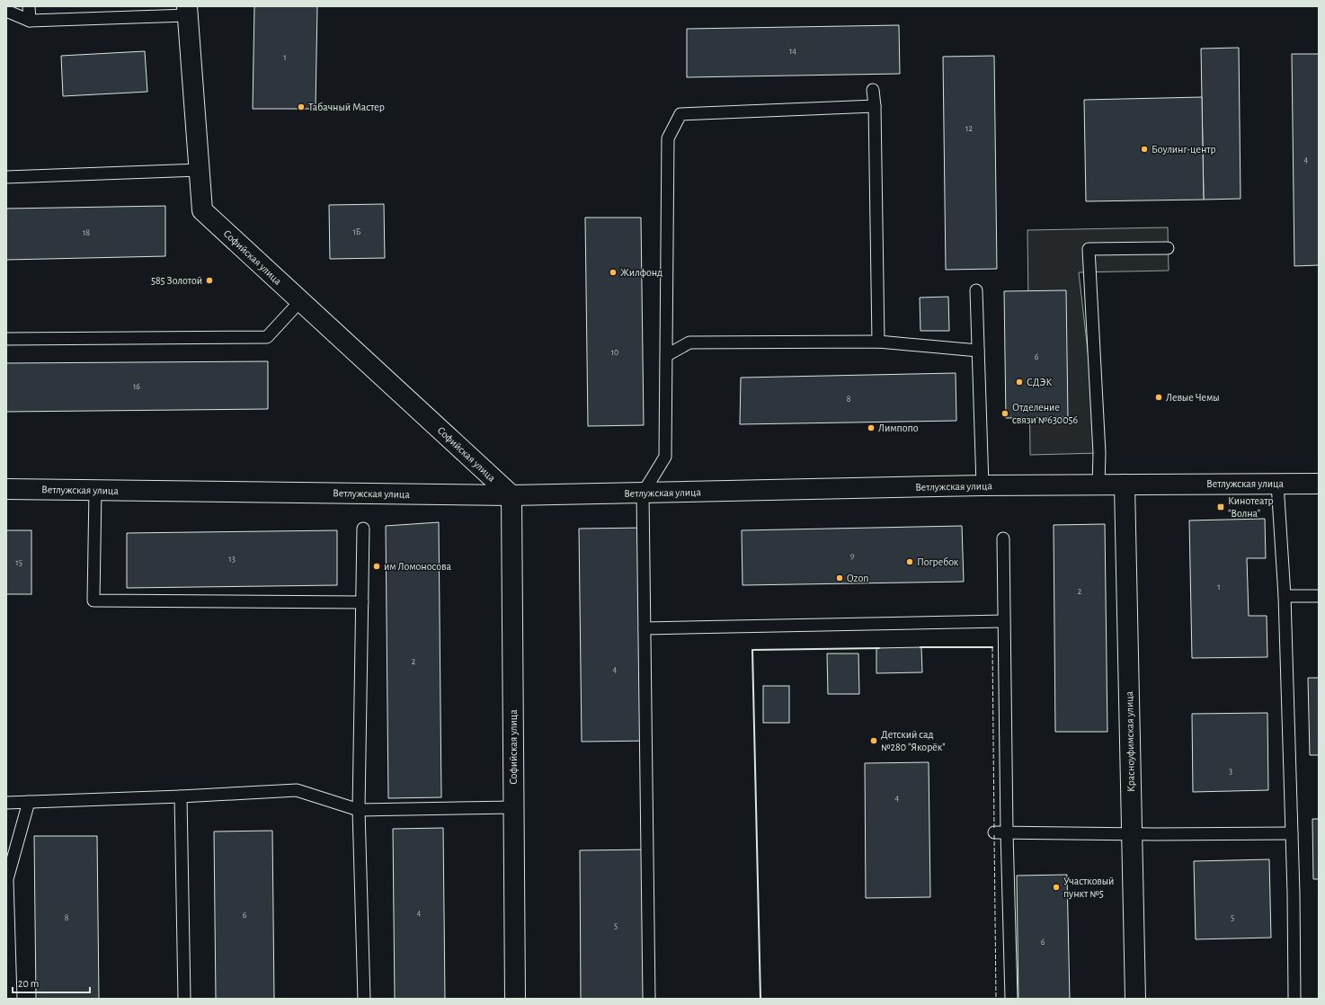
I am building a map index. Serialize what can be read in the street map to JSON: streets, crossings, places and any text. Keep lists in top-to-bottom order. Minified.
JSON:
{"streets":{"street":["Софийская улица","Ветлужская улица","Красноуфимская улица"]},"crossings":[["Софийская улица","Ветлужская улица"],["Ветлужская улица","Красноуфимская улица"]],"places":{"other":["Табачный Мастер","Боулинг-центр","Жилфонд","585 Золотой","СДЭК","Левые Чемы","Отделение связи №630056","Лимпопо","Погребок","им Ломоносова","Ozon","Детский сад №280 \"Якорёк\"","Участковый пункт №5"],"transit":["Кинотеатр \"Волна\""]},"house_numbers":["14","1","12","4","1Б","18","10","6","16","8","9","13","15","1","2","2","4","3","4","4","6","8","5","5","6"],"scale_bar":"20 m"}
